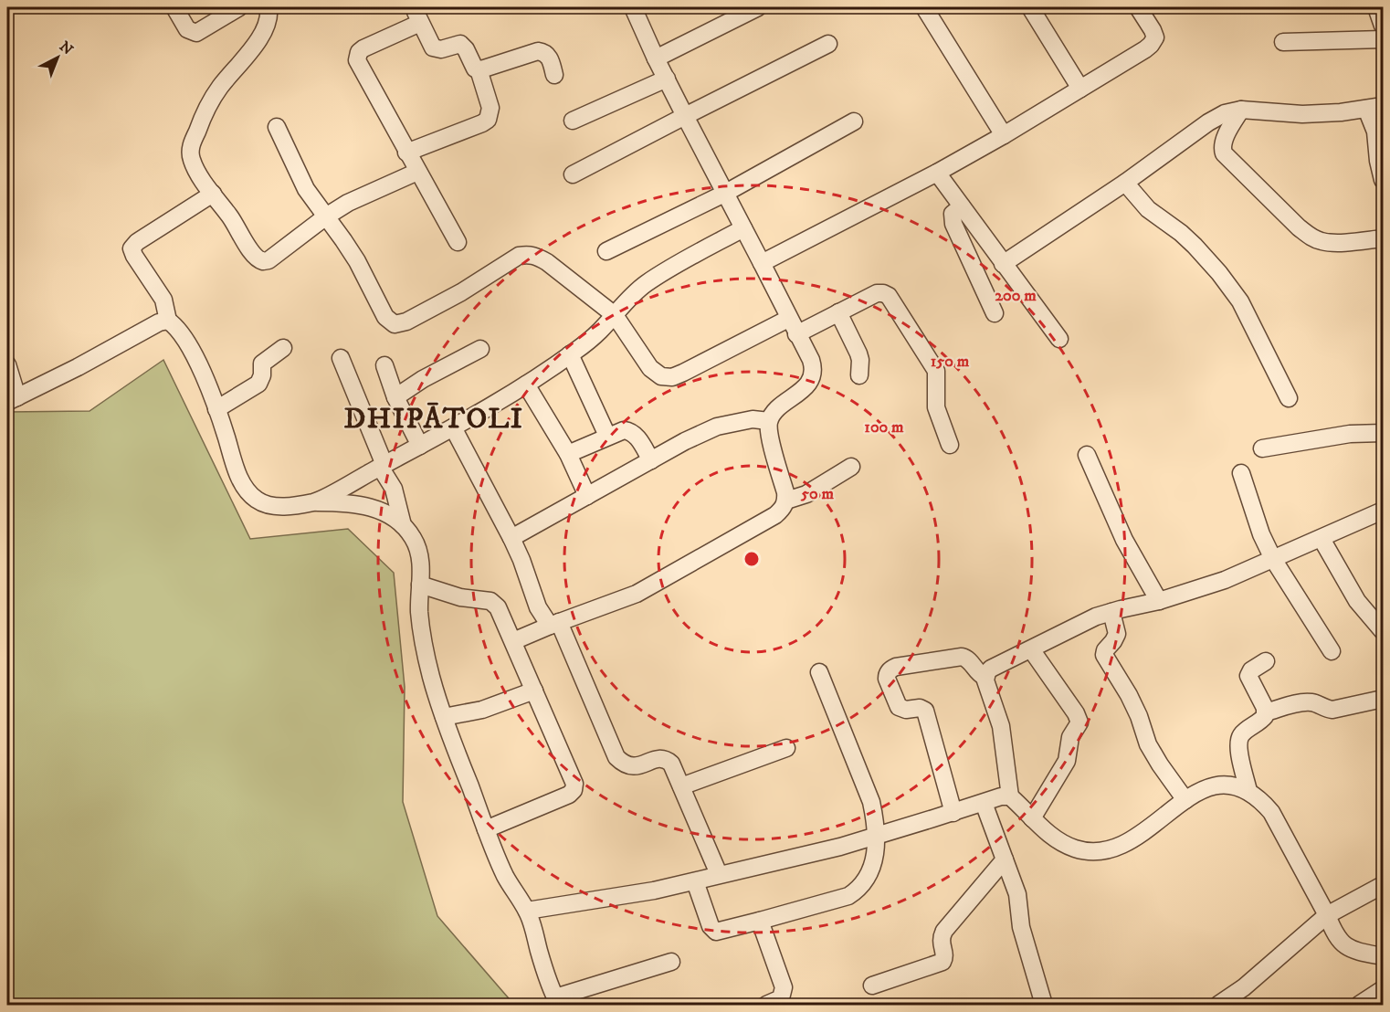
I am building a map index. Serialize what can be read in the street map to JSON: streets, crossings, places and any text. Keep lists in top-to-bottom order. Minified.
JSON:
{"districts":["DHIPĀTOLI"],"north":"top right","rings":["200 m","150 m","100 m","50 m"]}
